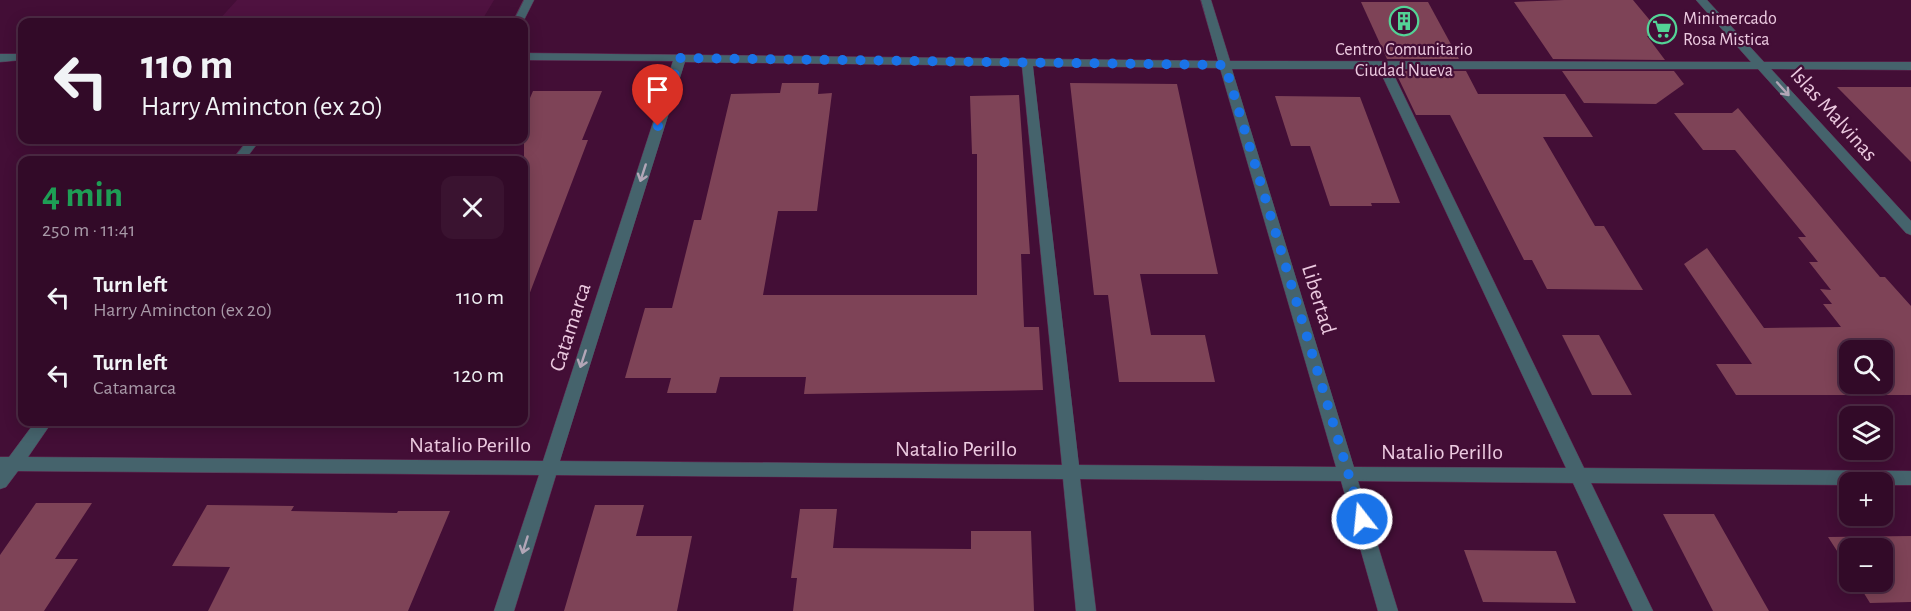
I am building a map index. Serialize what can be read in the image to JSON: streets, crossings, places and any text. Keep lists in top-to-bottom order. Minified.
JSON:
{"streets":{"street":["Islas Malvinas","Libertad","Catamarca","Natalio Perillo"]},"crossings":[["Libertad","Natalio Perillo"],["Catamarca","Natalio Perillo"]],"one_way":["Islas Malvinas","Catamarca"],"places":{"building":["Centro Comunitario Ciudad Nueva"],"supermarket":["Minimercado Rosa Mistica"]},"page":{"turn":["110 m","Harry Amincton (ex 20)"],"heading":["4 min","250 m · 11:41"],"list":[{"name":"Turn left","note":"Harry Amincton (ex 20)","value":"110 m"},{"name":"Turn left","note":"Catamarca","value":"120 m"}],"map_buttons":["+","−"]}}
